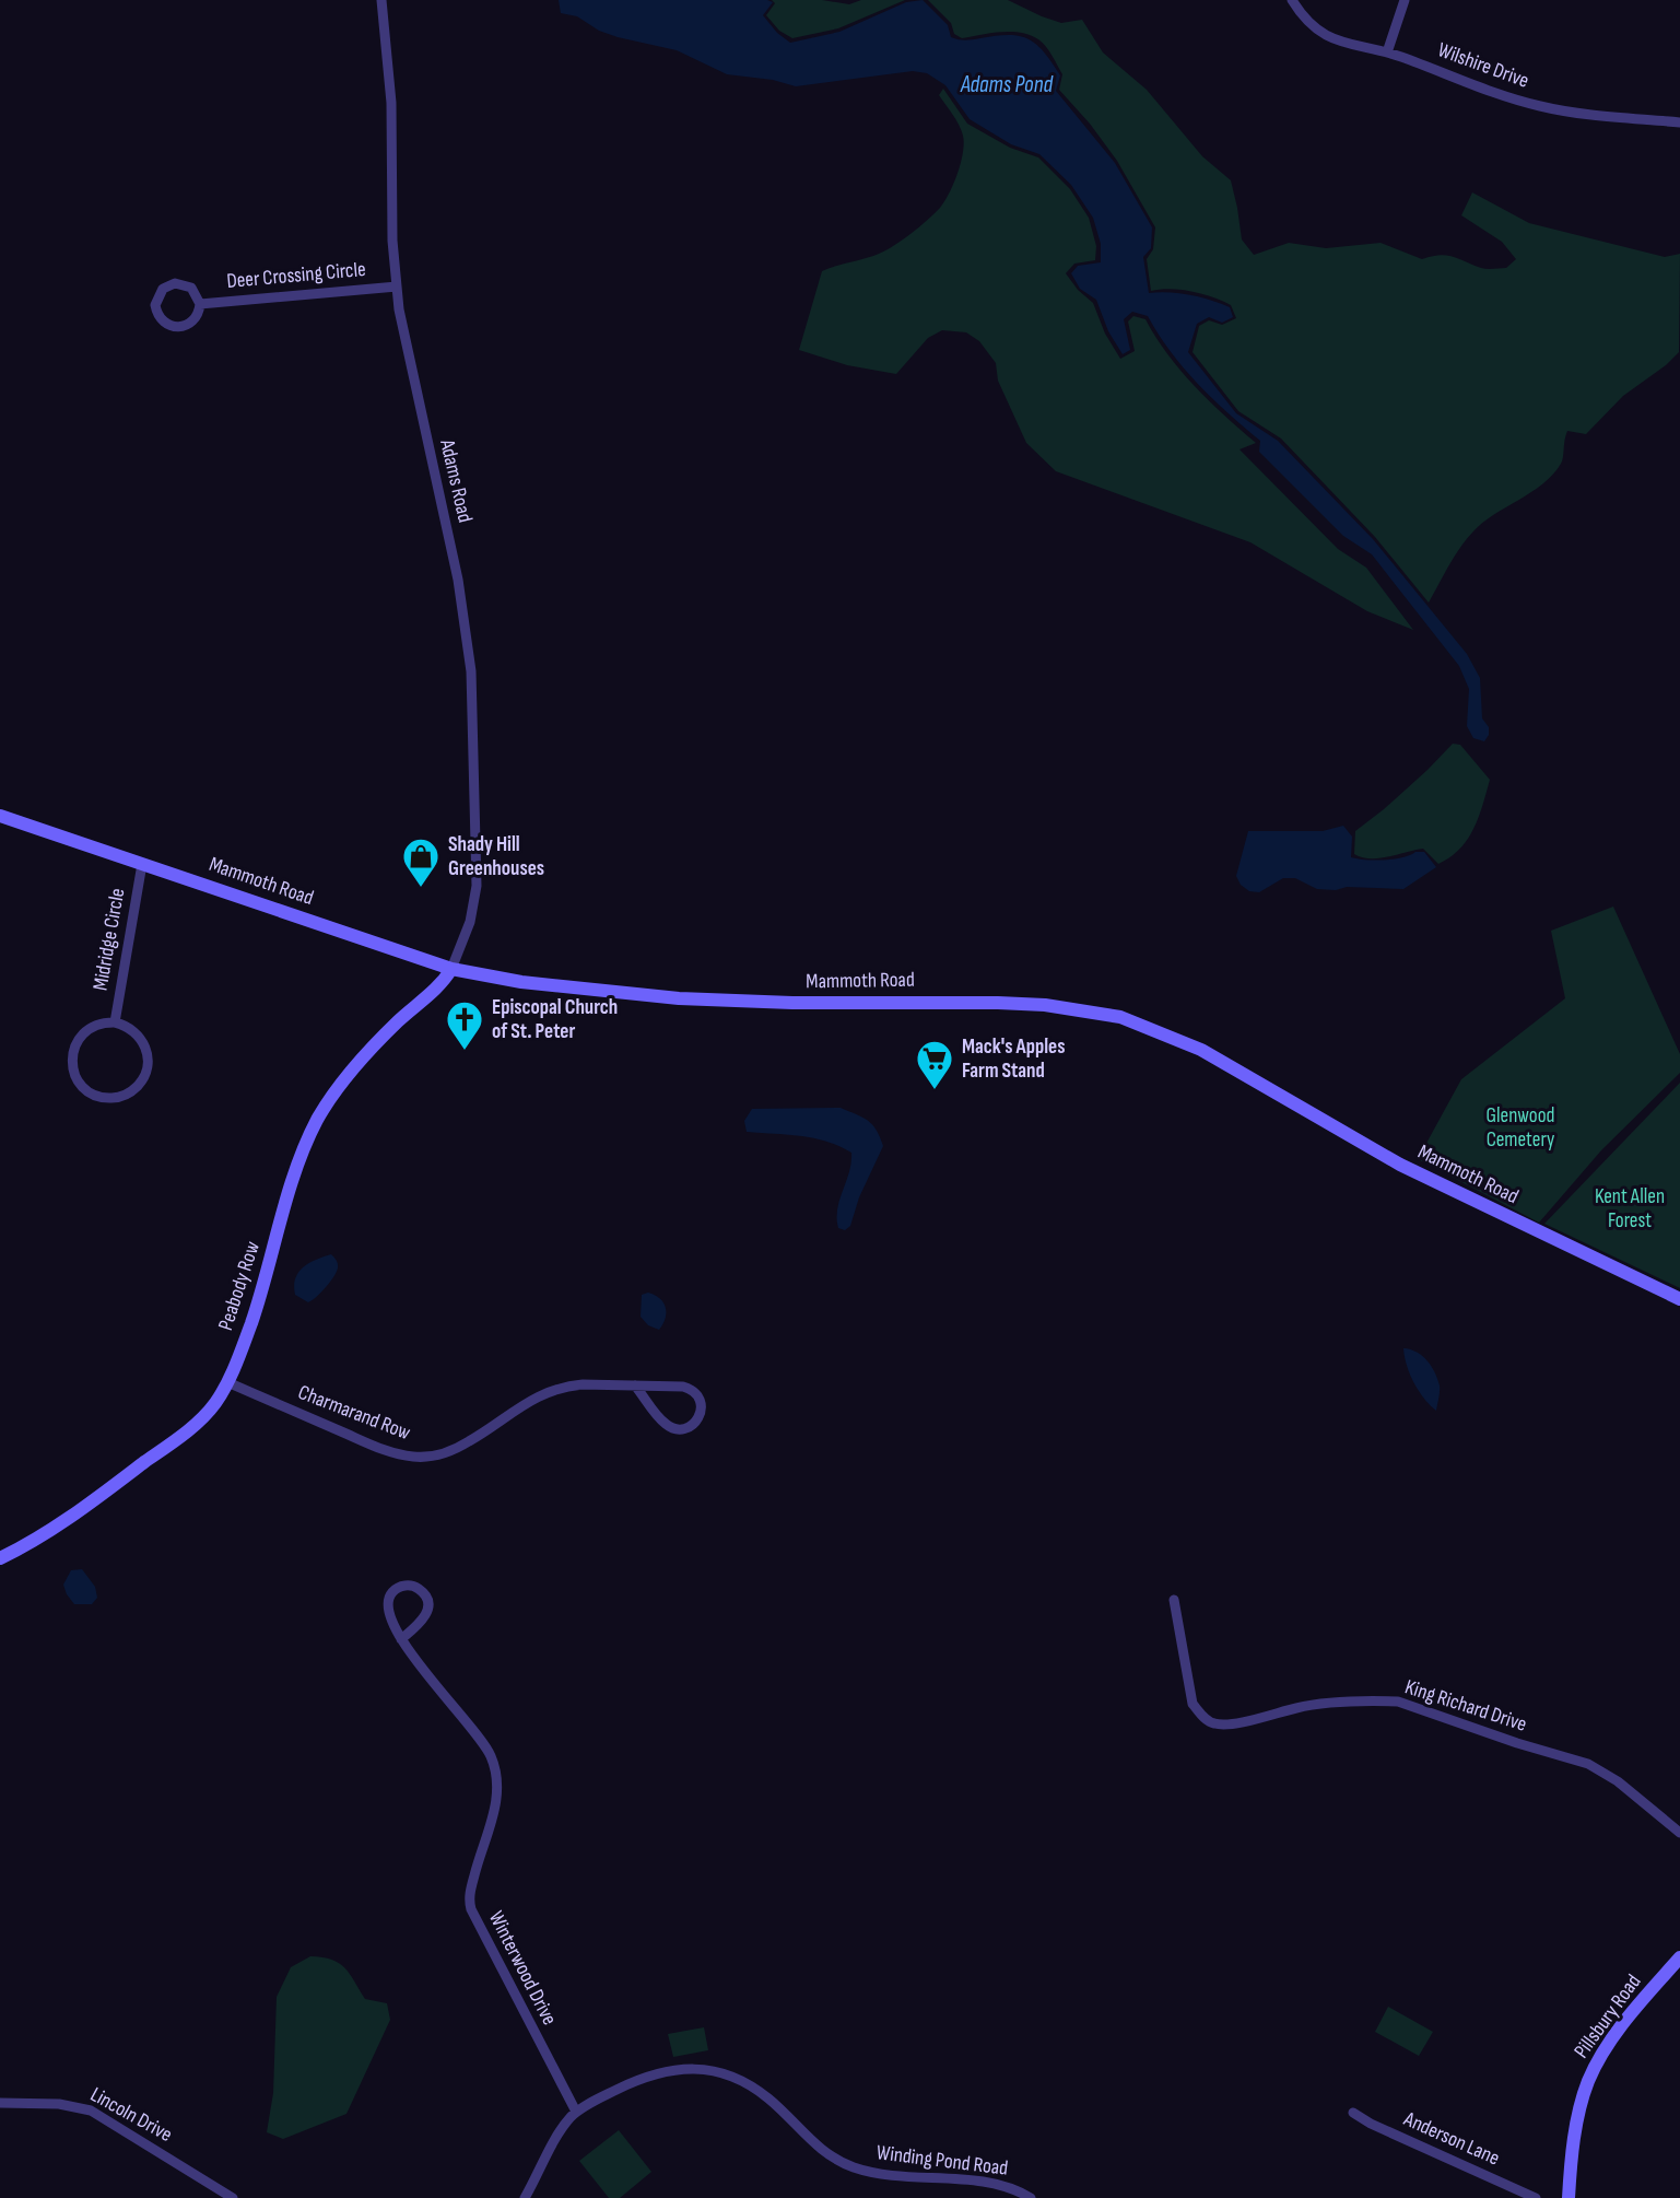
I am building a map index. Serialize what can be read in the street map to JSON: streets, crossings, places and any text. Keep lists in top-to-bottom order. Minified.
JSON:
{"streets":{"main road":["Mammoth Road","Peabody Row","Pillsbury Road"],"street":["Wilshire Drive","Deer Crossing Circle","Adams Road","Midridge Circle","Charmarand Row","King Richard Drive","Winterwood Drive","Lincoln Drive","Anderson Lane","Winding Pond Road"]},"crossings":[["Deer Crossing Circle","Adams Road"],["Adams Road","Mammoth Road"],["Adams Road","Peabody Row"],["Mammoth Road","Midridge Circle"],["Mammoth Road","Peabody Row"],["Peabody Row","Charmarand Row"],["Winterwood Drive","Winding Pond Road"]],"water":["Adams Pond"],"parks":["Glenwood Cemetery","Kent Allen Forest"],"places":{"shop":["Shady Hill Greenhouses"],"church":["Episcopal Church of St. Peter"],"supermarket":["Mack's Apples Farm Stand"]}}
